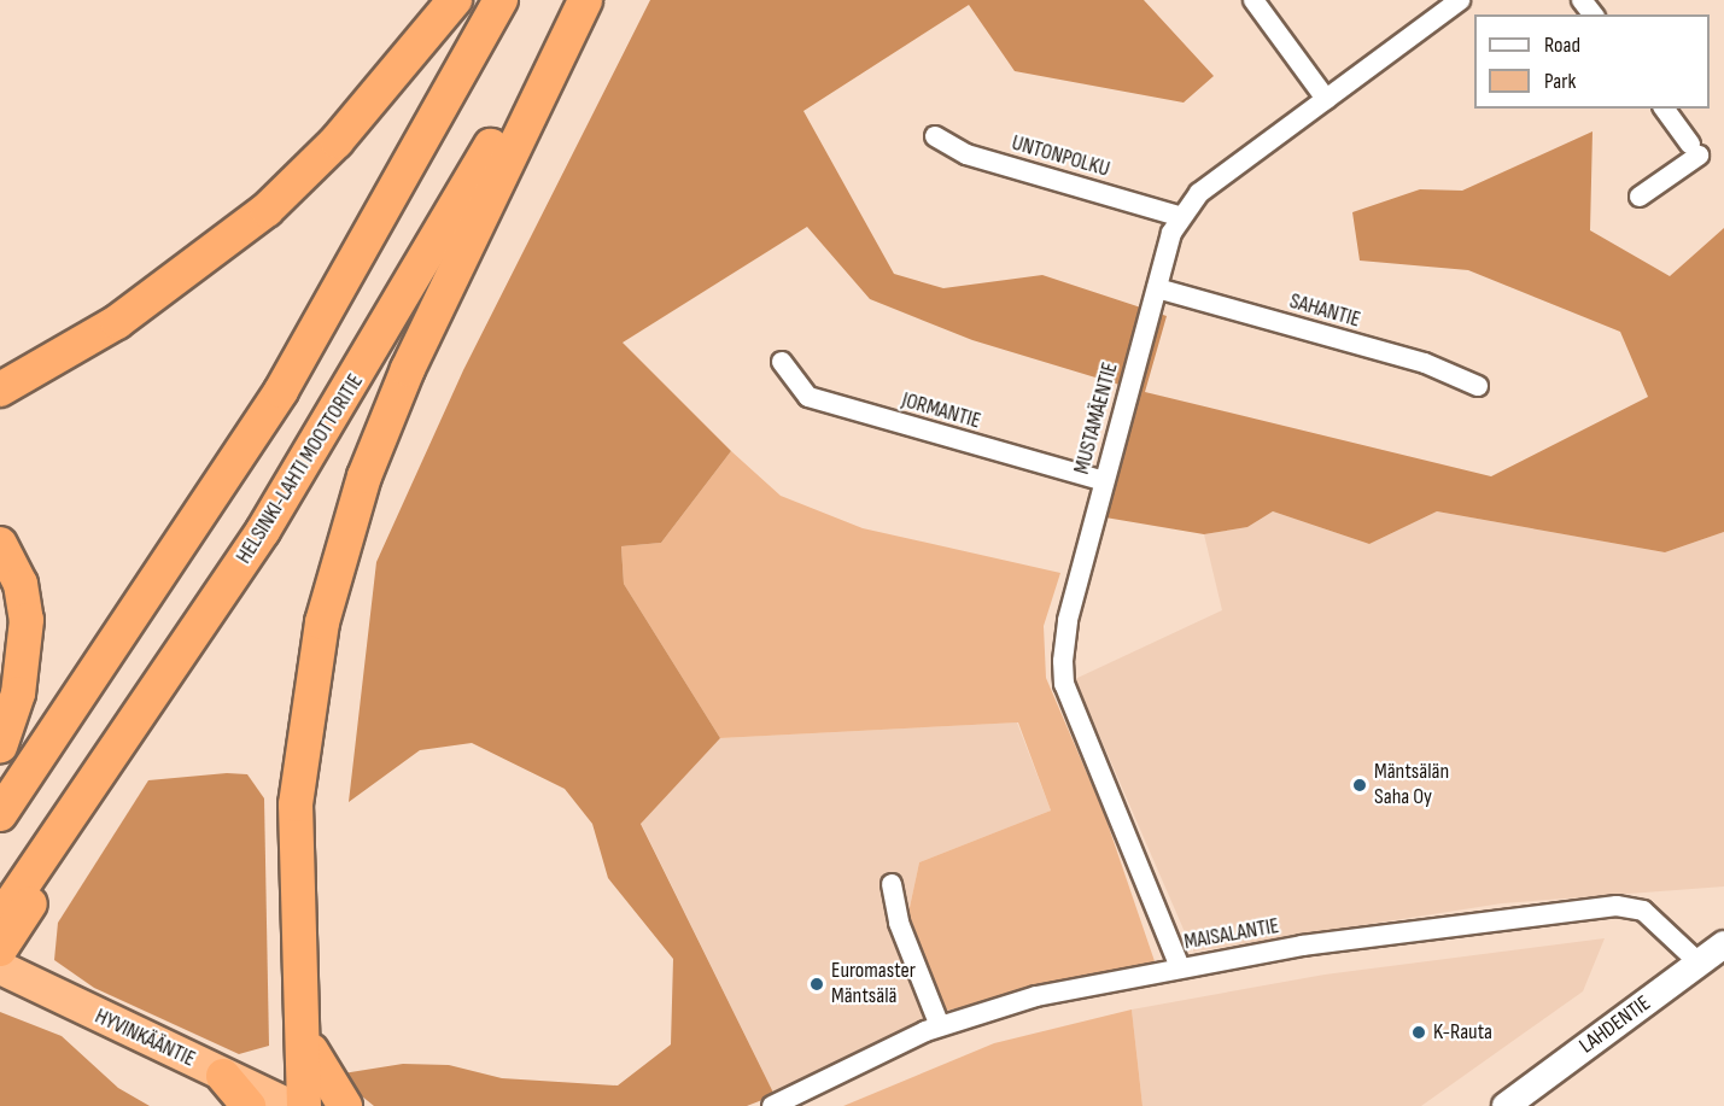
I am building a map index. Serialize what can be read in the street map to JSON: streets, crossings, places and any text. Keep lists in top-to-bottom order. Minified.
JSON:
{"streets":{"highway":["HELSINKI-LAHTI MOOTTORITIE","HYVINKÄÄNTIE"],"main road":["LAHDENTIE"],"street":["UNTONPOLKU","SAHANTIE","JORMANTIE","MUSTAMÄENTIE","MAISALANTIE"]},"crossings":[["UNTONPOLKU","MUSTAMÄENTIE"],["SAHANTIE","MUSTAMÄENTIE"],["JORMANTIE","MUSTAMÄENTIE"],["MUSTAMÄENTIE","MAISALANTIE"],["MAISALANTIE","LAHDENTIE"]],"places":["Mäntsälän Saha Oy","Euromaster Mäntsälä","K-Rauta"],"legend":["Road","Park"]}
